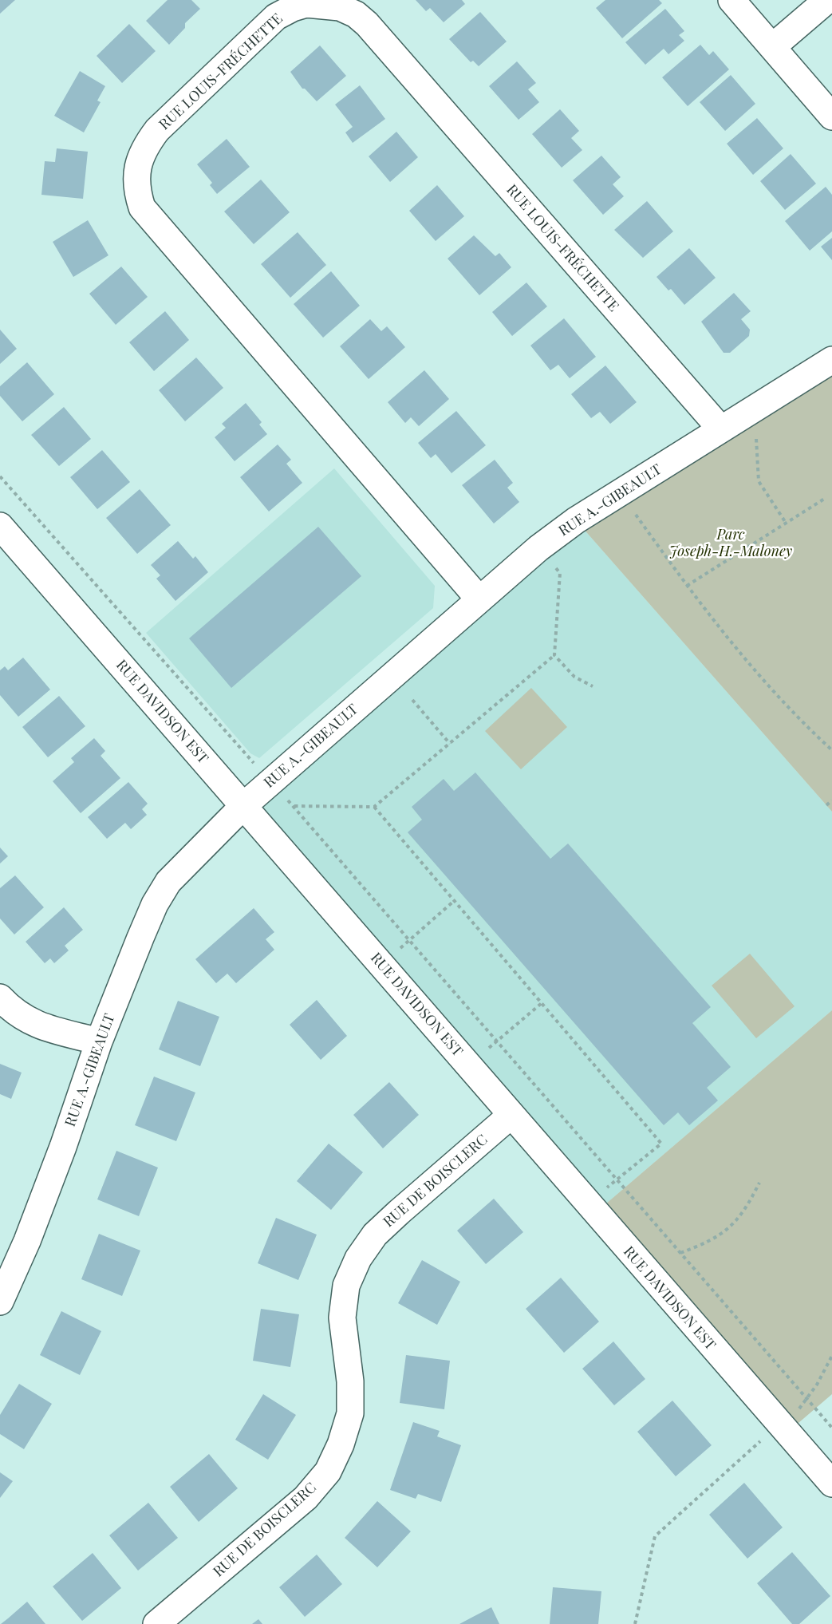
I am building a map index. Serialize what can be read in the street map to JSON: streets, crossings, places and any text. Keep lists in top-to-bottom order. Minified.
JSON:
{"streets":{"street":["RUE LOUIS-FRÉCHETTE","RUE A.-GIBEAULT","RUE DAVIDSON EST","RUE DE BOISCLERC"]},"crossings":[["RUE LOUIS-FRÉCHETTE","RUE A.-GIBEAULT"],["RUE A.-GIBEAULT","RUE DAVIDSON EST"],["RUE DAVIDSON EST","RUE DE BOISCLERC"]],"parks":["Parc Joseph-H.-Maloney"]}
